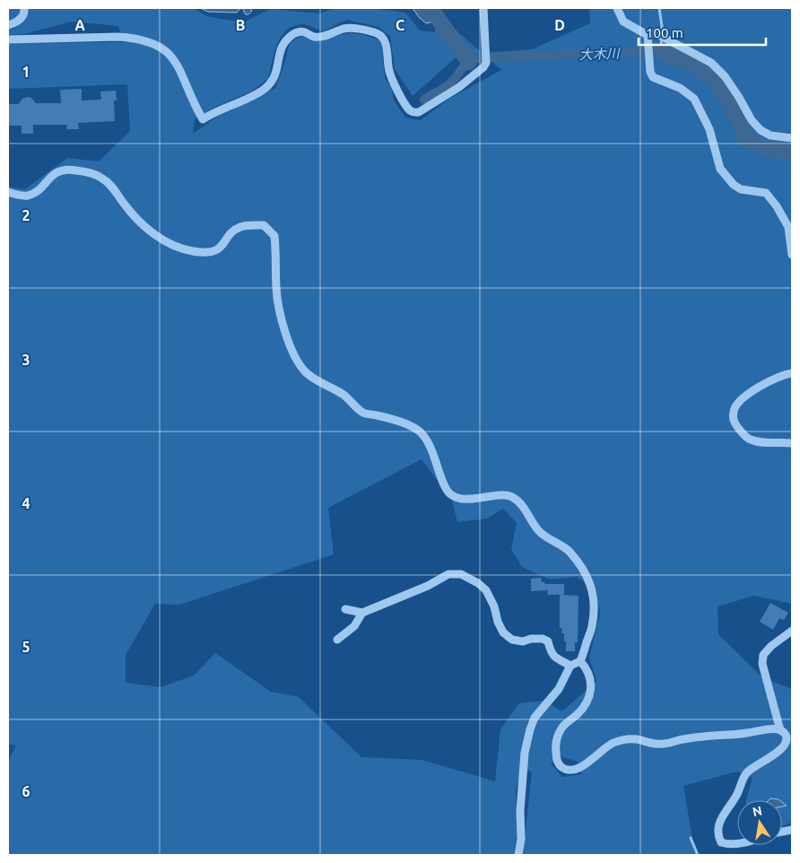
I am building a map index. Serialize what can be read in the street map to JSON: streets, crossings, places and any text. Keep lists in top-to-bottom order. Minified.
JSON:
{"water":["大木川"],"scale_bar":"100 m","north":"top","grid":{"columns":["A","B","C","D"],"rows":["1","2","3","4","5","6"]}}
